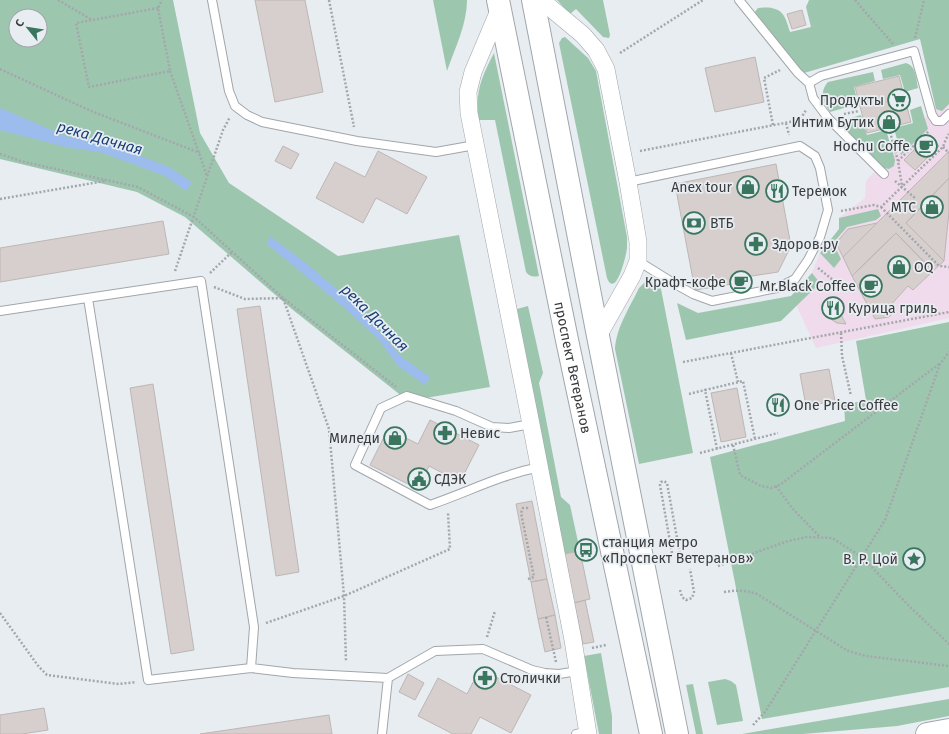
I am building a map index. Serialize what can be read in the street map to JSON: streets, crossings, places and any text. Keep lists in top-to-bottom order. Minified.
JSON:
{"streets":{"main road":["проспект Ветеранов"]},"water":["река Дачная"],"places":{"supermarket":["Продукты"],"shop":["Интим Бутик","Anex tour","МТС","OQ","Миледи"],"cafe":["Hochu Coffe","Крафт-кофе","Mr.Black Coffee"],"restaurant":["Теремок","Курица гриль","One Price Coffee"],"bank":["ВТБ"],"pharmacy":["Здоров.ру","Невис","Столички"],"public building":["СДЭК"],"bus stop":["станция метро «Проспект Ветеранов»"],"place":["В. Р. Цой"]},"north":"top left"}
